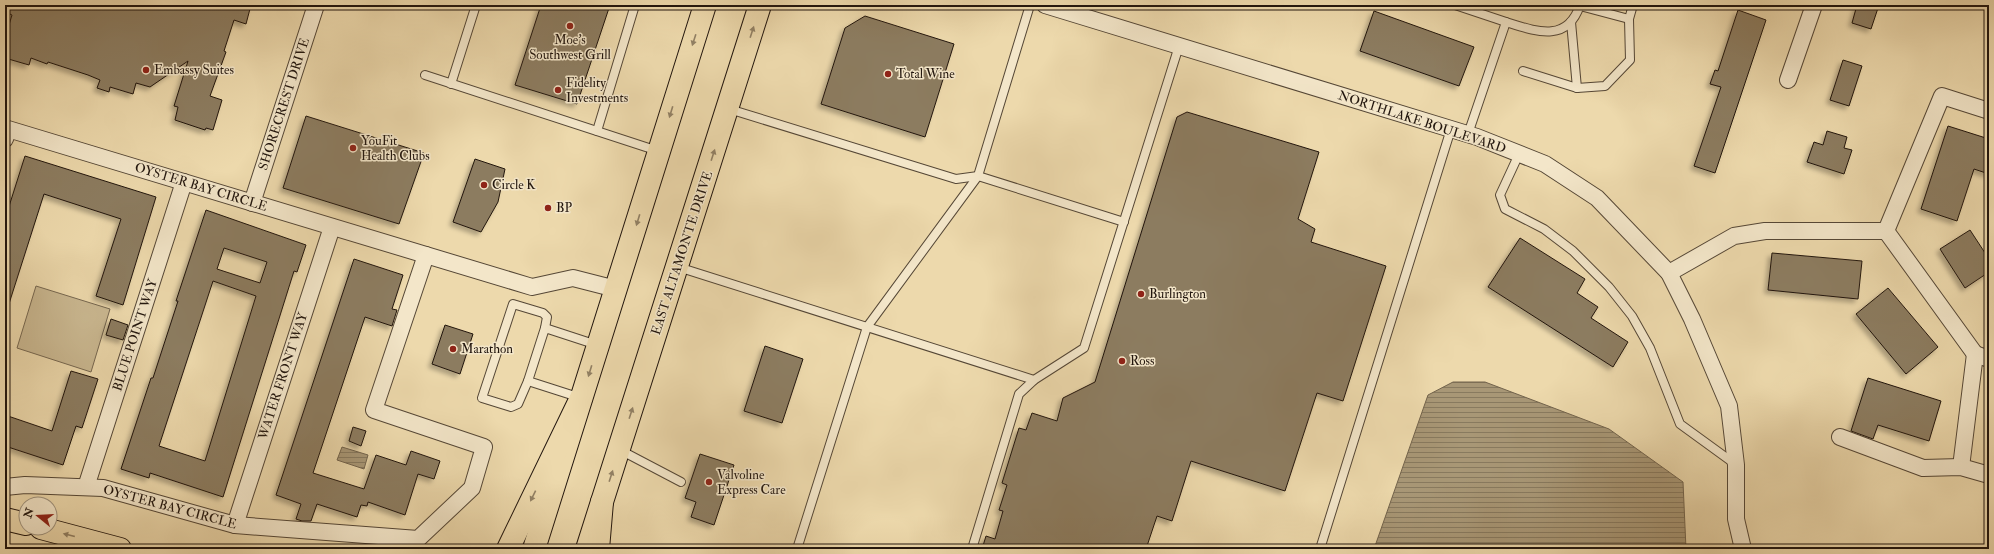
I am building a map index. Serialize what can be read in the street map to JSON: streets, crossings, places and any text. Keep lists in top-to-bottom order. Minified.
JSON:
{"streets":{"main road":["EAST ALTAMONTE DRIVE"],"street":["SHORECREST DRIVE","NORTHLAKE BOULEVARD","OYSTER BAY CIRCLE","BLUE POINT WAY","WATER FRONT WAY"]},"crossings":[["SHORECREST DRIVE","OYSTER BAY CIRCLE"],["OYSTER BAY CIRCLE","BLUE POINT WAY"],["OYSTER BAY CIRCLE","WATER FRONT WAY"]],"places":["Moe's Southwest Grill","Embassy Suites","Total Wine","Fidelity Investments","YouFit Health Clubs","Circle K","BP","Burlington","Marathon","Ross","Valvoline Express Care"],"north":"left"}
